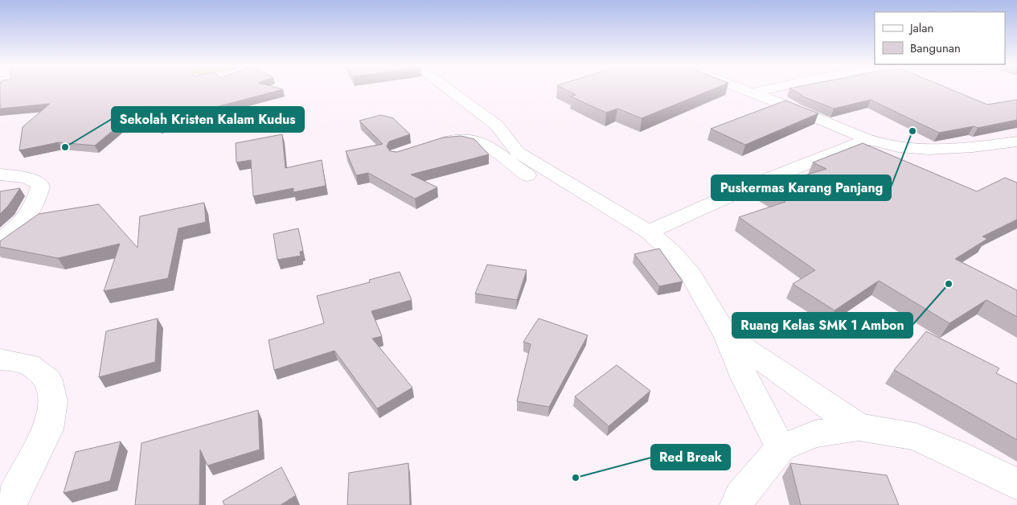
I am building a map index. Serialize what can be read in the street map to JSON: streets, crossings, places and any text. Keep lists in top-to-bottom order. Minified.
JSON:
{"places":["Puskermas Karang Panjang","Sekolah Kristen Kalam Kudus","Ruang Kelas SMK 1 Ambon","Red Break"],"legend":["Jalan","Bangunan"]}
